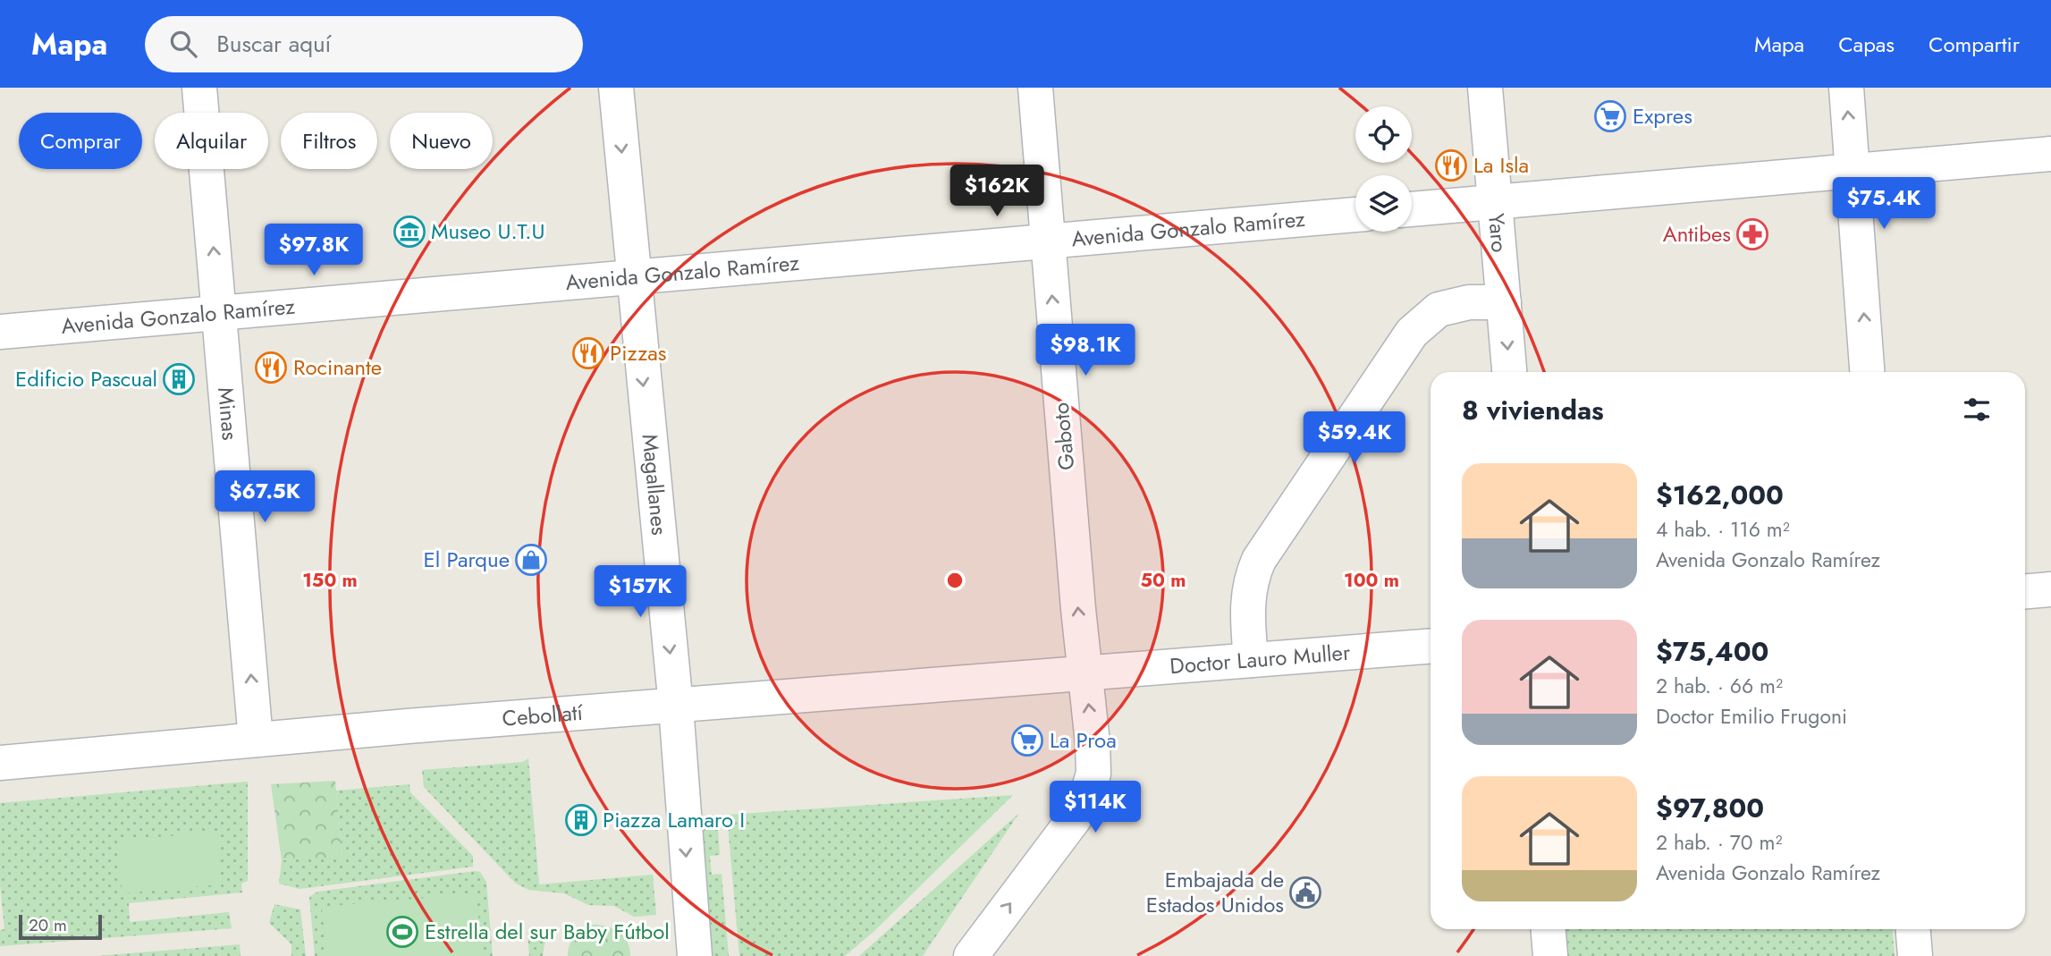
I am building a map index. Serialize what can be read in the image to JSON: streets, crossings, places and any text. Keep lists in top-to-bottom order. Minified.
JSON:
{"streets":{"street":["Avenida Gonzalo Ramírez","Yaro","Minas","Gaboto","Magallanes","Doctor Lauro Muller","Cebollatí"]},"crossings":[["Avenida Gonzalo Ramírez","Minas"],["Avenida Gonzalo Ramírez","Gaboto"],["Avenida Gonzalo Ramírez","Magallanes"],["Minas","Cebollatí"],["Gaboto","Doctor Lauro Muller"],["Gaboto","Cebollatí"],["Magallanes","Cebollatí"],["Doctor Lauro Muller","Cebollatí"]],"one_way":["Minas","Gaboto","Magallanes"],"places":{"supermarket":["Expres","La Proa"],"restaurant":["La Isla","Pizzas","Rocinante"],"museum":["Museo U.T.U"],"pharmacy":["Antibes"],"building":["Edificio Pascual","Piazza Lamaro I"],"shop":["El Parque"],"public building":["Embajada de Estados Unidos"],"sports":["Estrella del sur Baby Fútbol"]},"scale_bar":"20 m","page":{"header":"Mapa","search":"Buscar aquí","nav":["Mapa","Capas","Compartir"],"chip":["Comprar","Alquilar","Filtros","Nuevo"],"price":["$162K","$75.4K","$97.8K","$98.1K","$59.4K","$67.5K","$157K","$114K"],"heading":"8 viviendas","list":[{"name":"$162,000","note":"4 hab. · 116 m² · Avenida Gonzalo Ramírez"},{"name":"$75,400","note":"2 hab. · 66 m² · Doctor Emilio Frugoni"},{"name":"$97,800","note":"2 hab. · 70 m² · Avenida Gonzalo Ramírez"}],"scale":"20 m"},"rings":["50 m","100 m","150 m"]}
